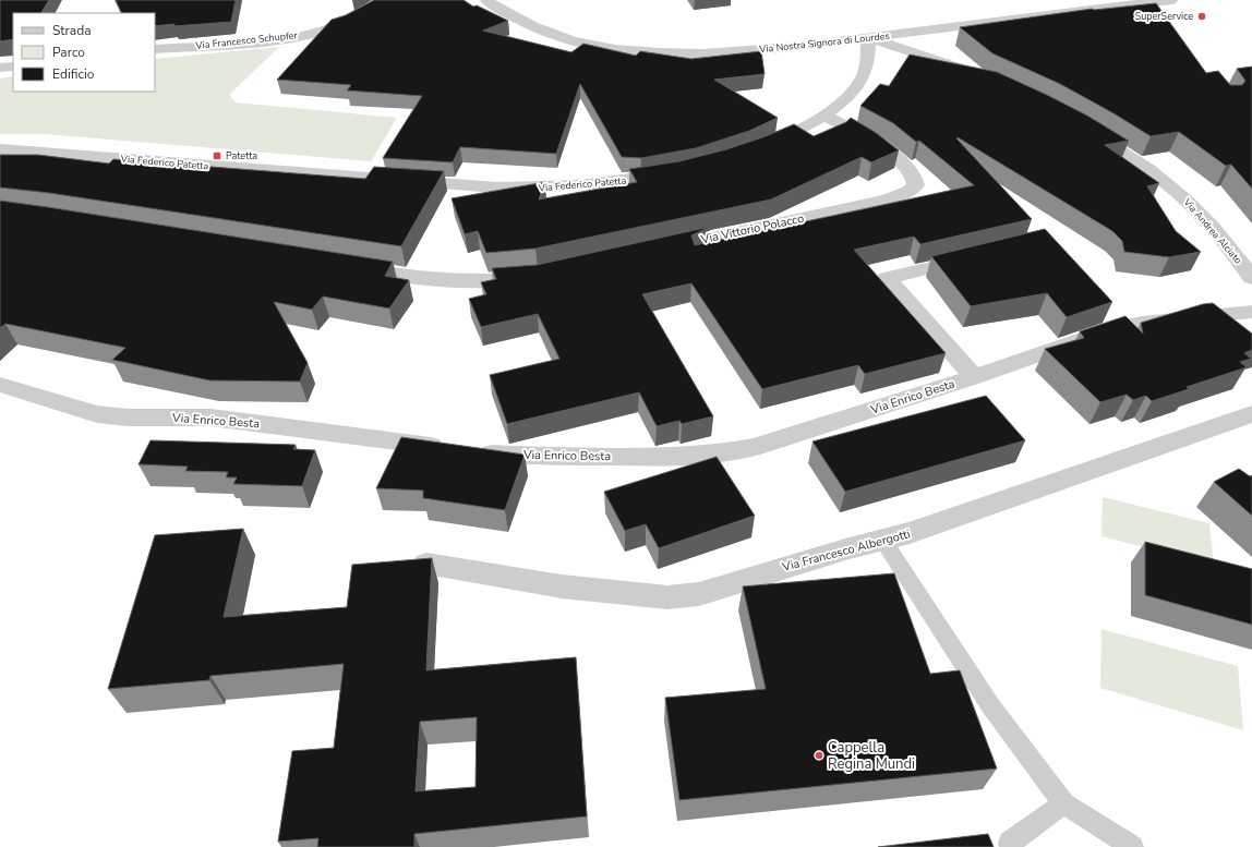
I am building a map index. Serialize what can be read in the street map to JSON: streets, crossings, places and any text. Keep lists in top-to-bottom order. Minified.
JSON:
{"streets":{"street":["Via Francesco Schupfer","Via Nostra Signora di Lourdes","Via Federico Patetta","Via Vittorio Polacco","Via Andrea Alciato","Via Enrico Besta","Via Francesco Albergotti"]},"places":{"other":["SuperService","Cappella Regina Mundi"],"transit":["Patetta"]},"legend":["Strada","Parco","Edificio"]}
